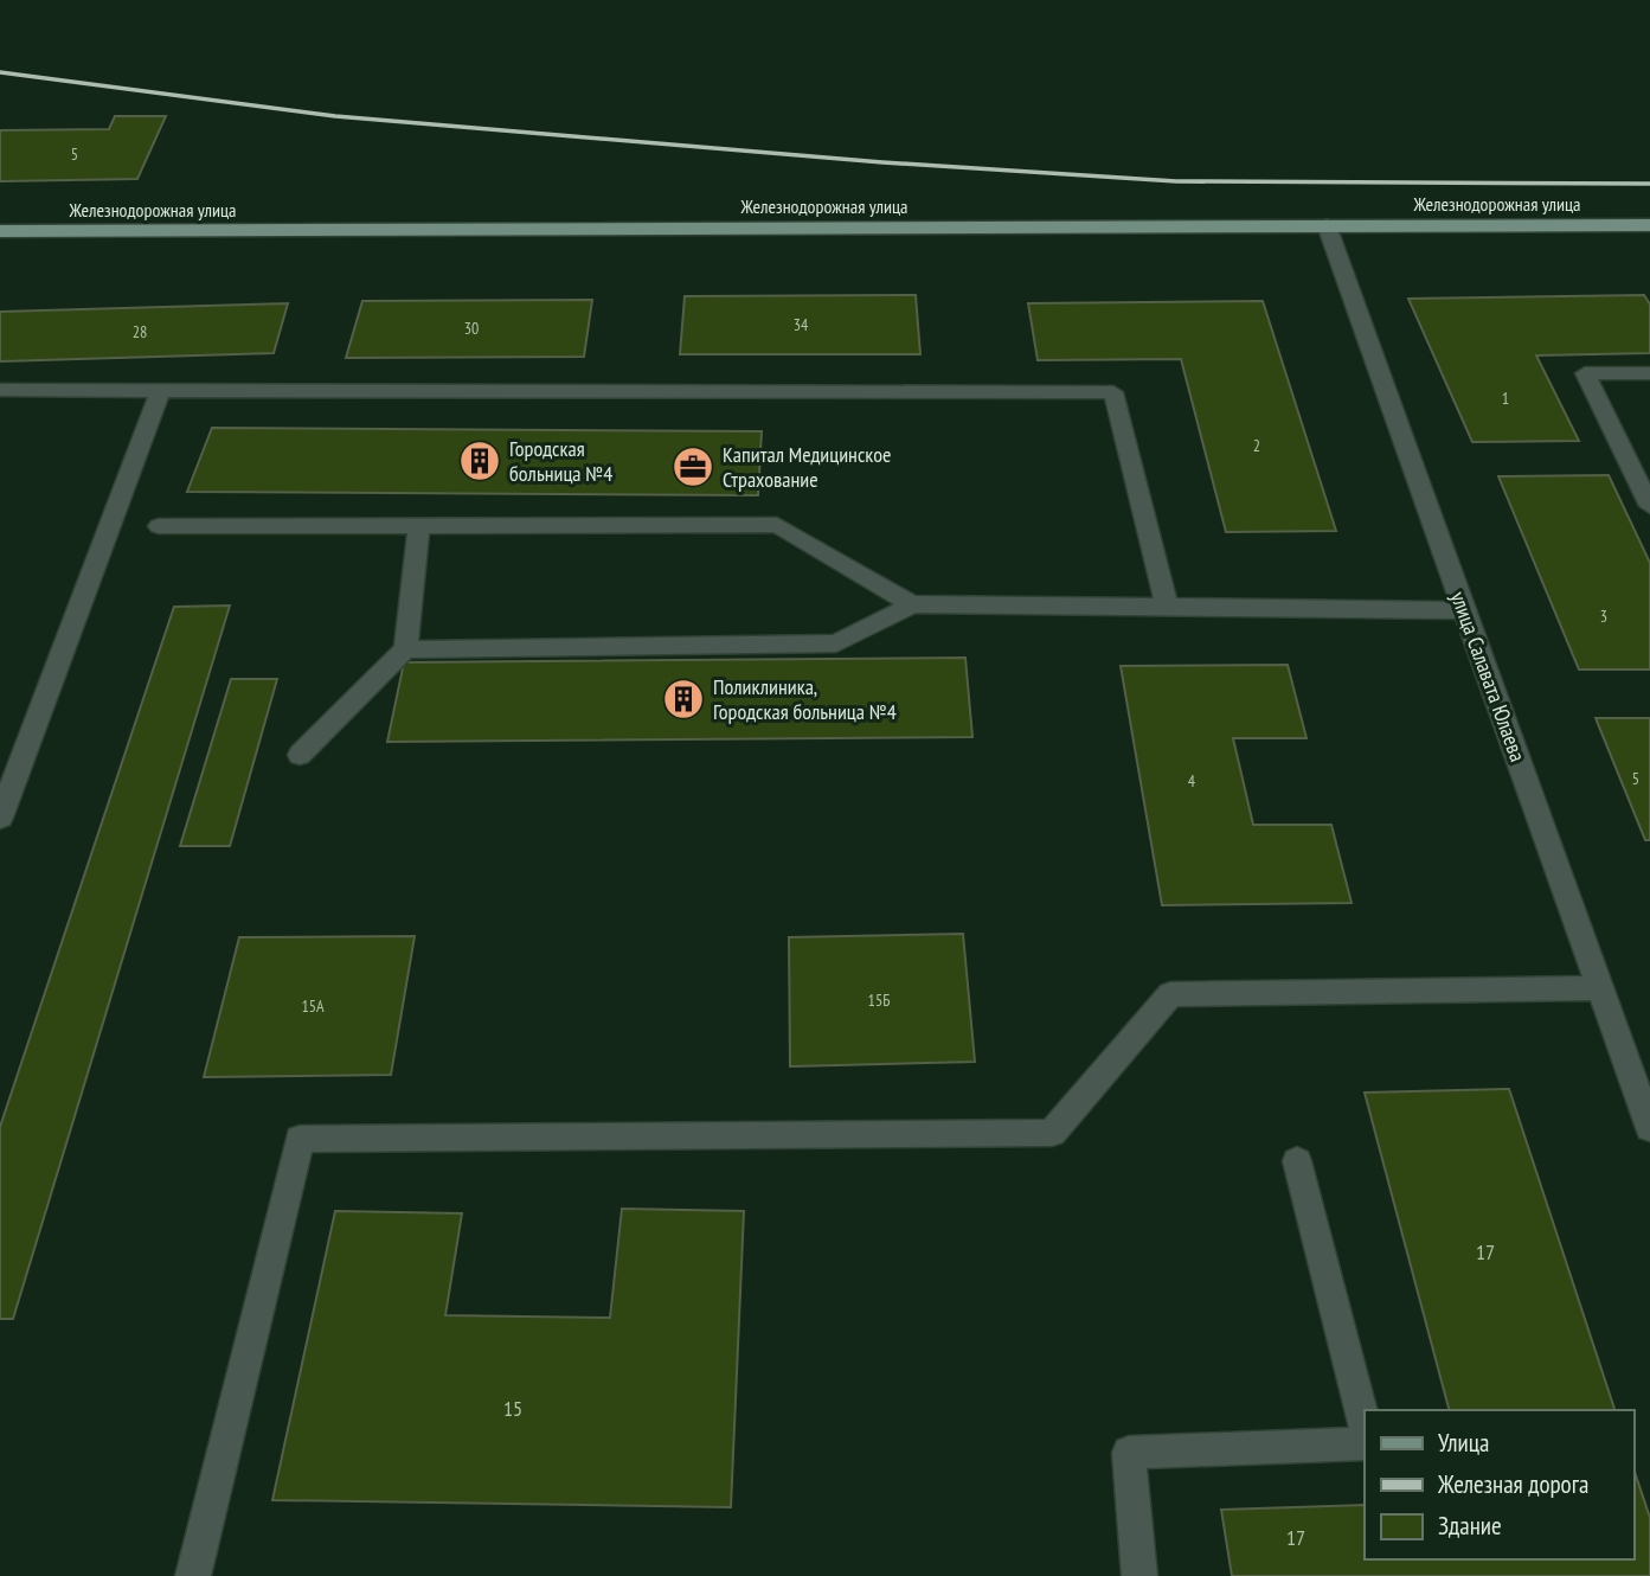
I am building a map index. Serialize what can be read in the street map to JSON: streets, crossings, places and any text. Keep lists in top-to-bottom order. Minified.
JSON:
{"streets":{"main road":["Железнодорожная улица"],"street":["улица Салавата Юлаева"]},"crossings":[["Железнодорожная улица","улица Салавата Юлаева"]],"places":{"building":["Городская больница №4","Поликлиника, Городская больница №4"],"office":["Капитал Медицинское Страхование"]},"house_numbers":["5","34","30","28","1","2","3","5","4","15Б","15А","17","15","17"],"legend":["Улица","Железная дорога","Здание"]}
